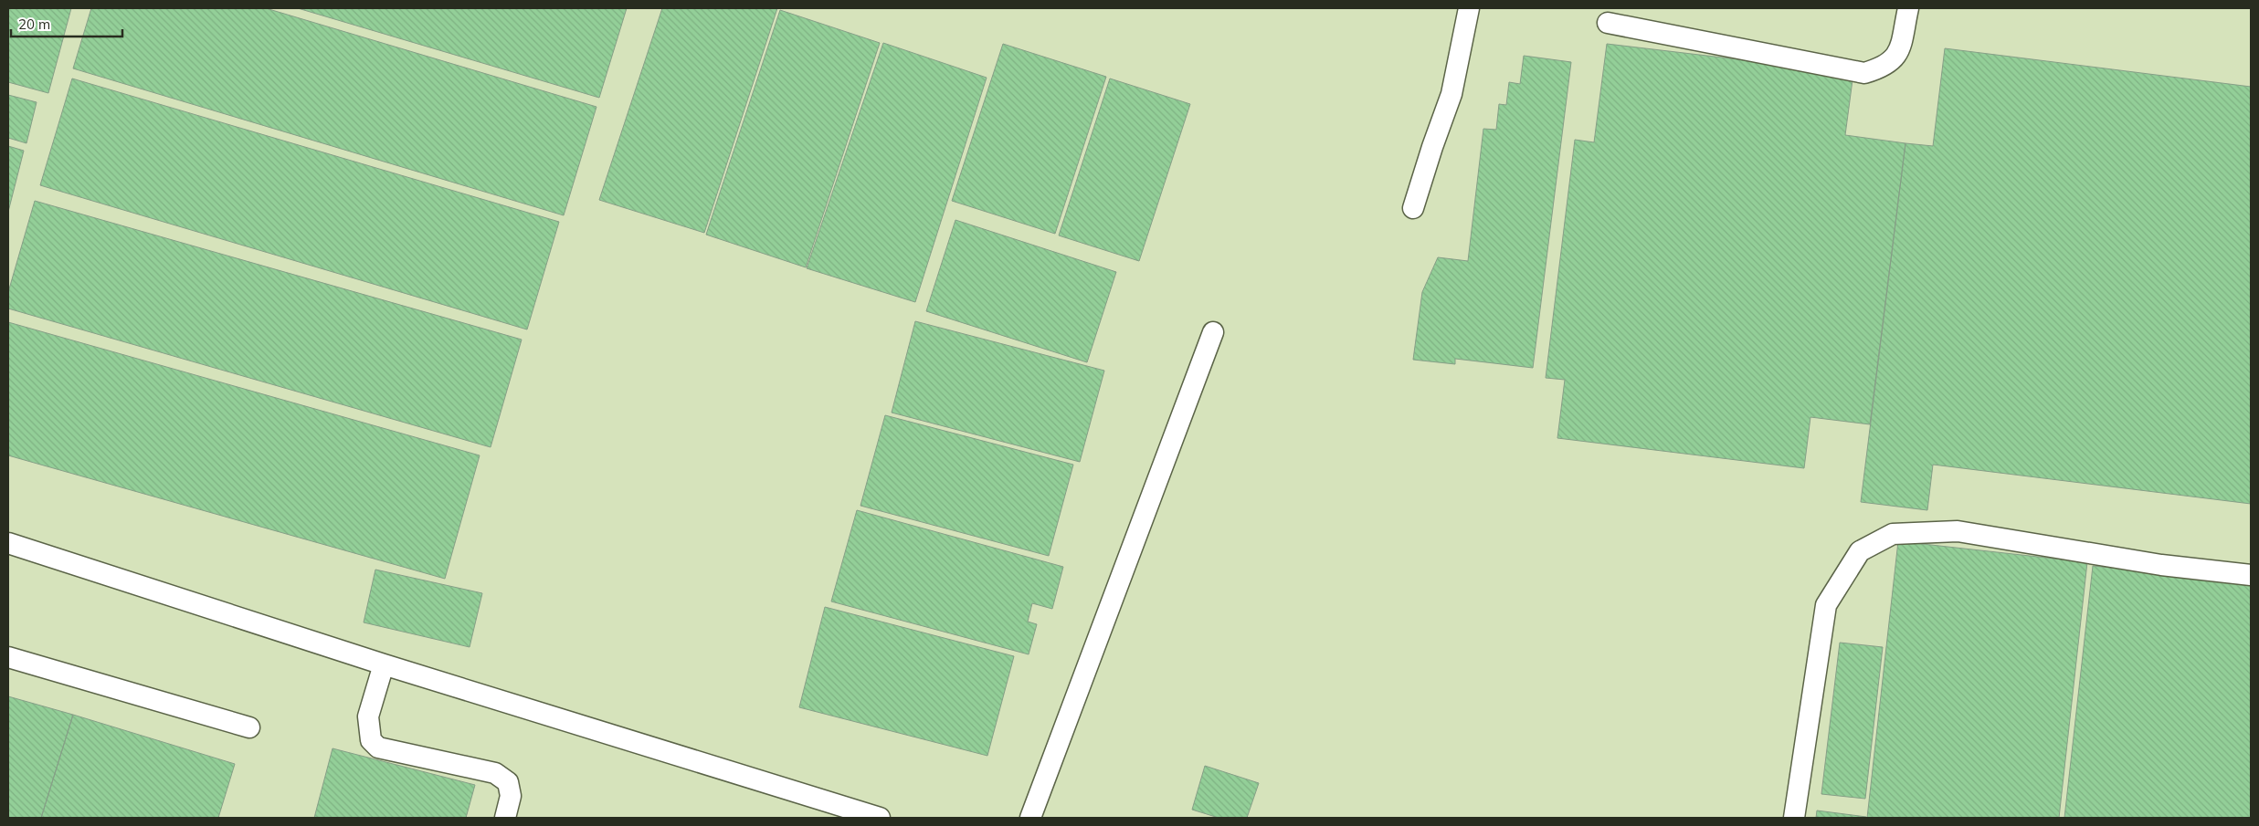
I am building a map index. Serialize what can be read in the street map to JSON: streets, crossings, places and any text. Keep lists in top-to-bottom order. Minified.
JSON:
{"scale_bar":"20 m"}
